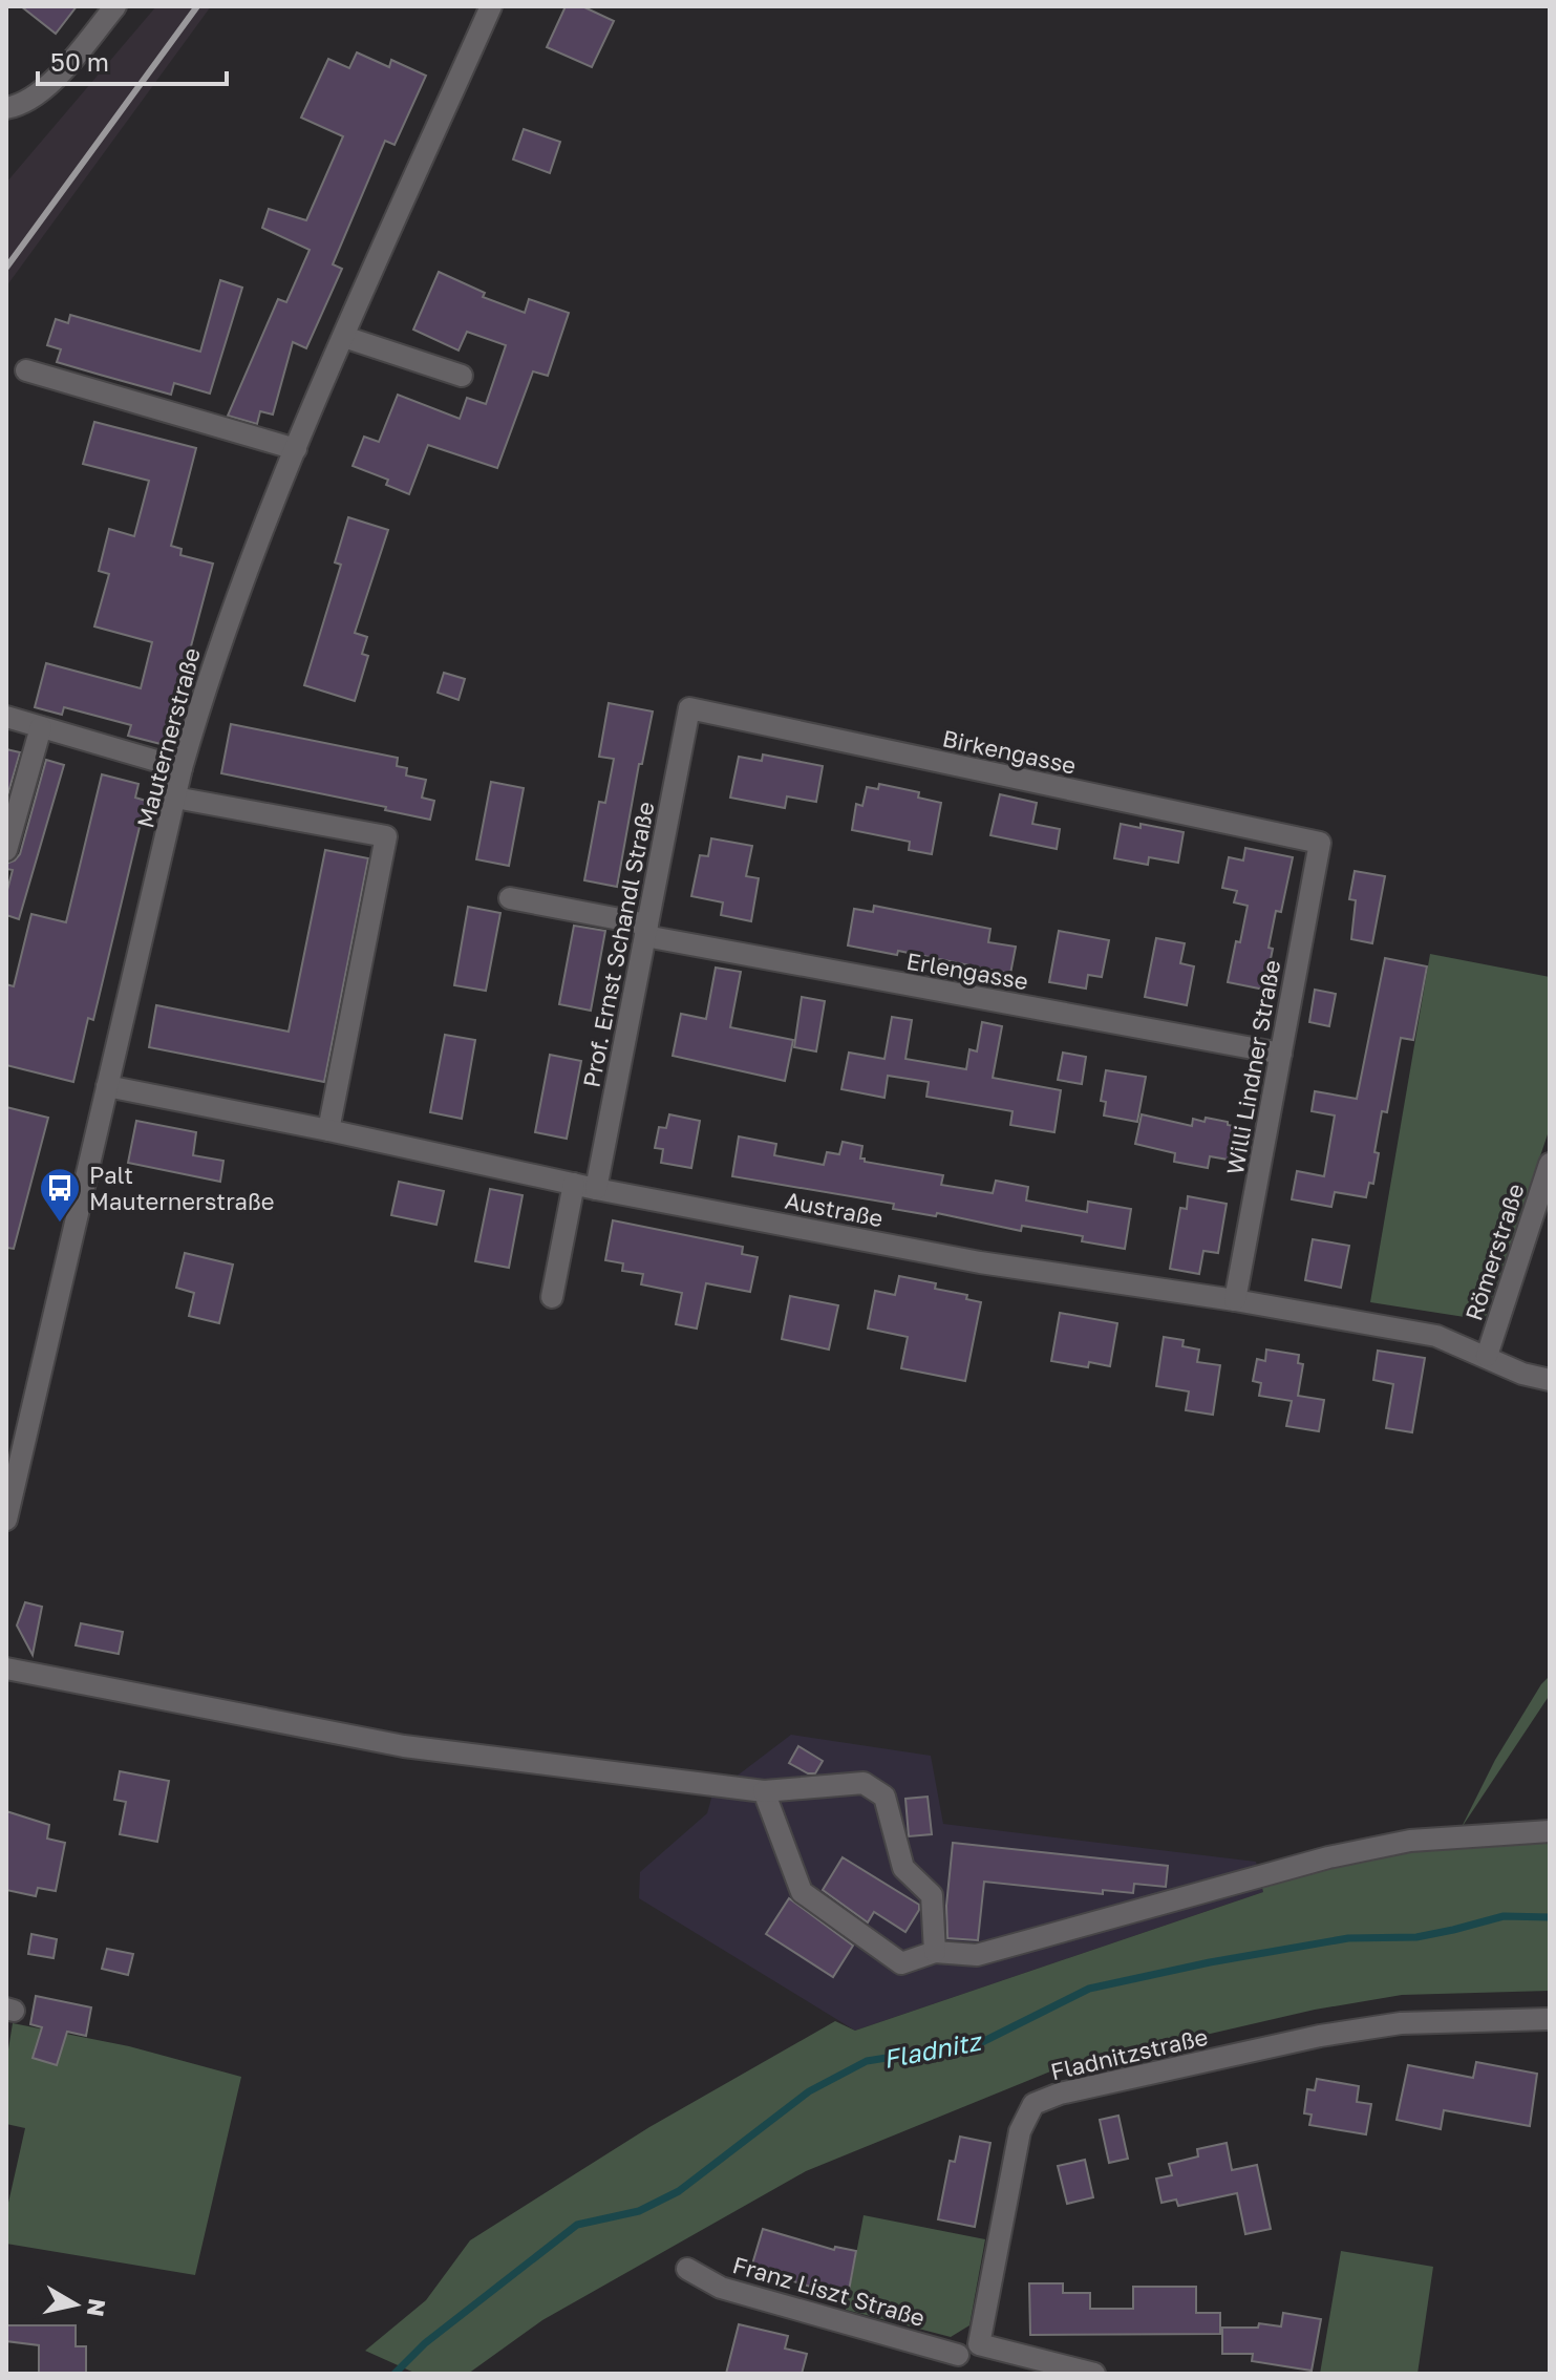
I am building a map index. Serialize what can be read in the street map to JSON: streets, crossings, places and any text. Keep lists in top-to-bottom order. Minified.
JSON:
{"streets":{"street":["Mauternerstraße","Birkengasse","Prof. Ernst Schandl Straße","Erlengasse","Willi Lindner Straße","Austraße","Römerstraße","Fladnitzstraße","Franz Liszt Straße"]},"crossings":[["Mauternerstraße","Austraße"],["Birkengasse","Prof. Ernst Schandl Straße"],["Birkengasse","Willi Lindner Straße"],["Prof. Ernst Schandl Straße","Erlengasse"],["Prof. Ernst Schandl Straße","Austraße"],["Erlengasse","Willi Lindner Straße"],["Willi Lindner Straße","Austraße"],["Austraße","Römerstraße"],["Fladnitzstraße","Franz Liszt Straße"]],"water":["Fladnitz"],"places":{"bus stop":["Palt Mauternerstraße"]},"scale_bar":"50 m","north":"right"}
